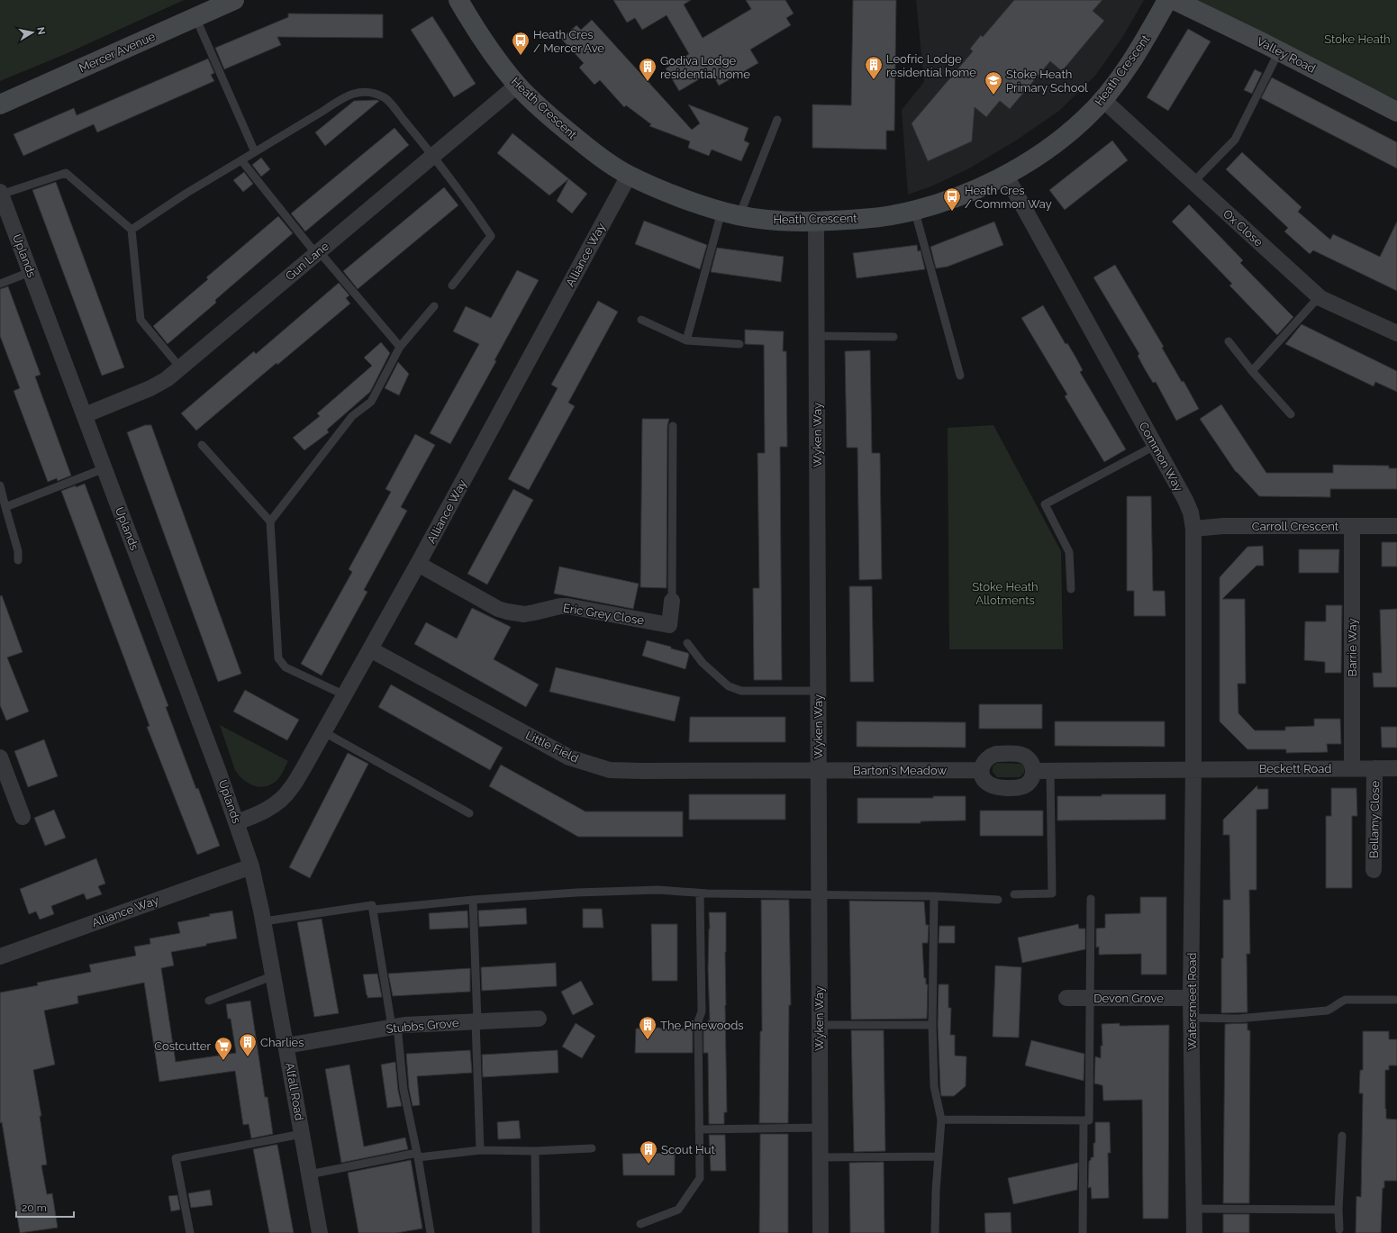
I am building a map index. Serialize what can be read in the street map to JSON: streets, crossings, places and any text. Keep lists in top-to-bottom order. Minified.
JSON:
{"streets":{"street":["Mercer Avenue","Valley Road","Heath Crescent","Ox Close","Alliance Way","Uplands","Gun Lane","Wyken Way","Common Way","Carroll Crescent","Eric Grey Close","Barrie Way","Little Field","Beckett Road","Barton's Meadow","Bellamy Close","Devon Grove","Watersmeet Road","Stubbs Grove","Alfall Road"]},"crossings":[["Heath Crescent","Ox Close"],["Heath Crescent","Alliance Way"],["Heath Crescent","Gun Lane"],["Heath Crescent","Wyken Way"],["Heath Crescent","Common Way"],["Alliance Way","Uplands"],["Alliance Way","Eric Grey Close"],["Alliance Way","Little Field"],["Alliance Way","Alfall Road"],["Uplands","Gun Lane"],["Uplands","Alfall Road"],["Wyken Way","Little Field"],["Wyken Way","Barton's Meadow"],["Common Way","Carroll Crescent"],["Common Way","Beckett Road"],["Common Way","Watersmeet Road"],["Carroll Crescent","Barrie Way"],["Barrie Way","Beckett Road"],["Little Field","Barton's Meadow"],["Beckett Road","Bellamy Close"],["Beckett Road","Watersmeet Road"],["Devon Grove","Watersmeet Road"],["Stubbs Grove","Alfall Road"]],"parks":["Stoke Heath","Stoke Heath Allotments"],"places":{"bus stop":["Heath Cres / Mercer Ave","Heath Cres / Common Way"],"building":["Leofric Lodge residential home","Godiva Lodge residential home","The Pinewoods","Charlies","Scout Hut"],"school or university":["Stoke Heath Primary School"],"supermarket":["Costcutter"]},"scale_bar":"20 m","north":"right"}
